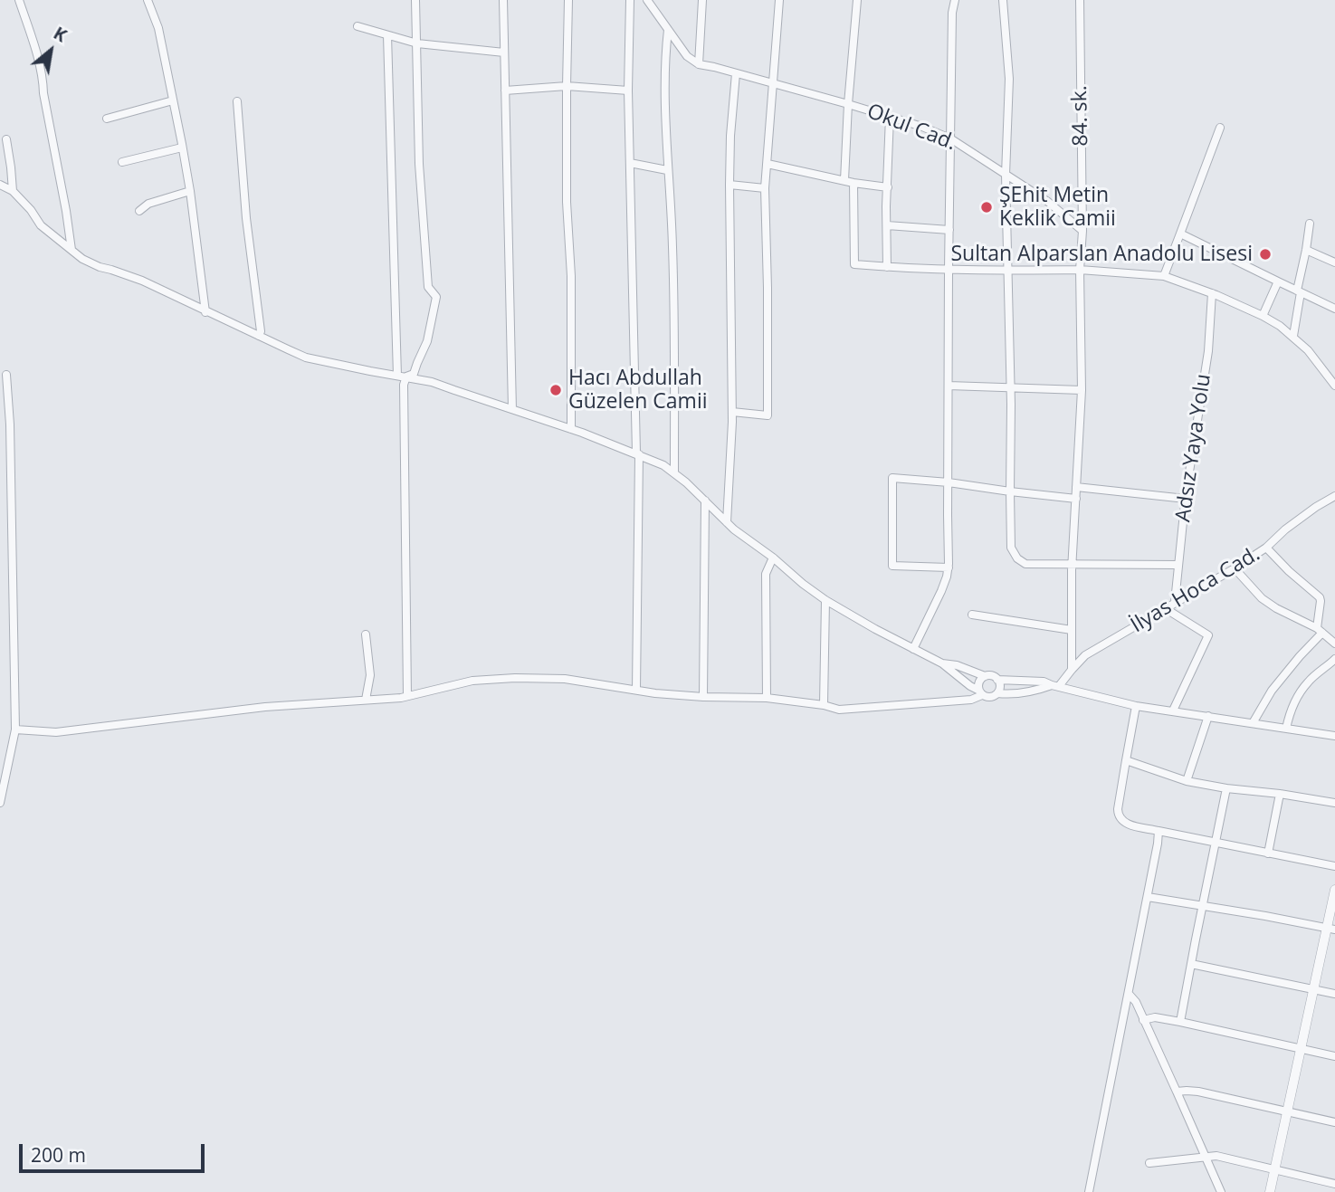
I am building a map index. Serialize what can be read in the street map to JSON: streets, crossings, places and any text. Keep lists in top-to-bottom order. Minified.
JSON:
{"streets":{"street":["84. sk.","Okul Cad.","Adsız Yaya Yolu","İlyas Hoca Cad."]},"crossings":[["84. sk.","Okul Cad."],["Adsız Yaya Yolu","İlyas Hoca Cad."]],"places":["ŞEhit Metin Keklik Camii","Sultan Alparslan Anadolu Lisesi","Hacı Abdullah Güzelen Camii"],"scale_bar":"200 m","north":"top right"}
